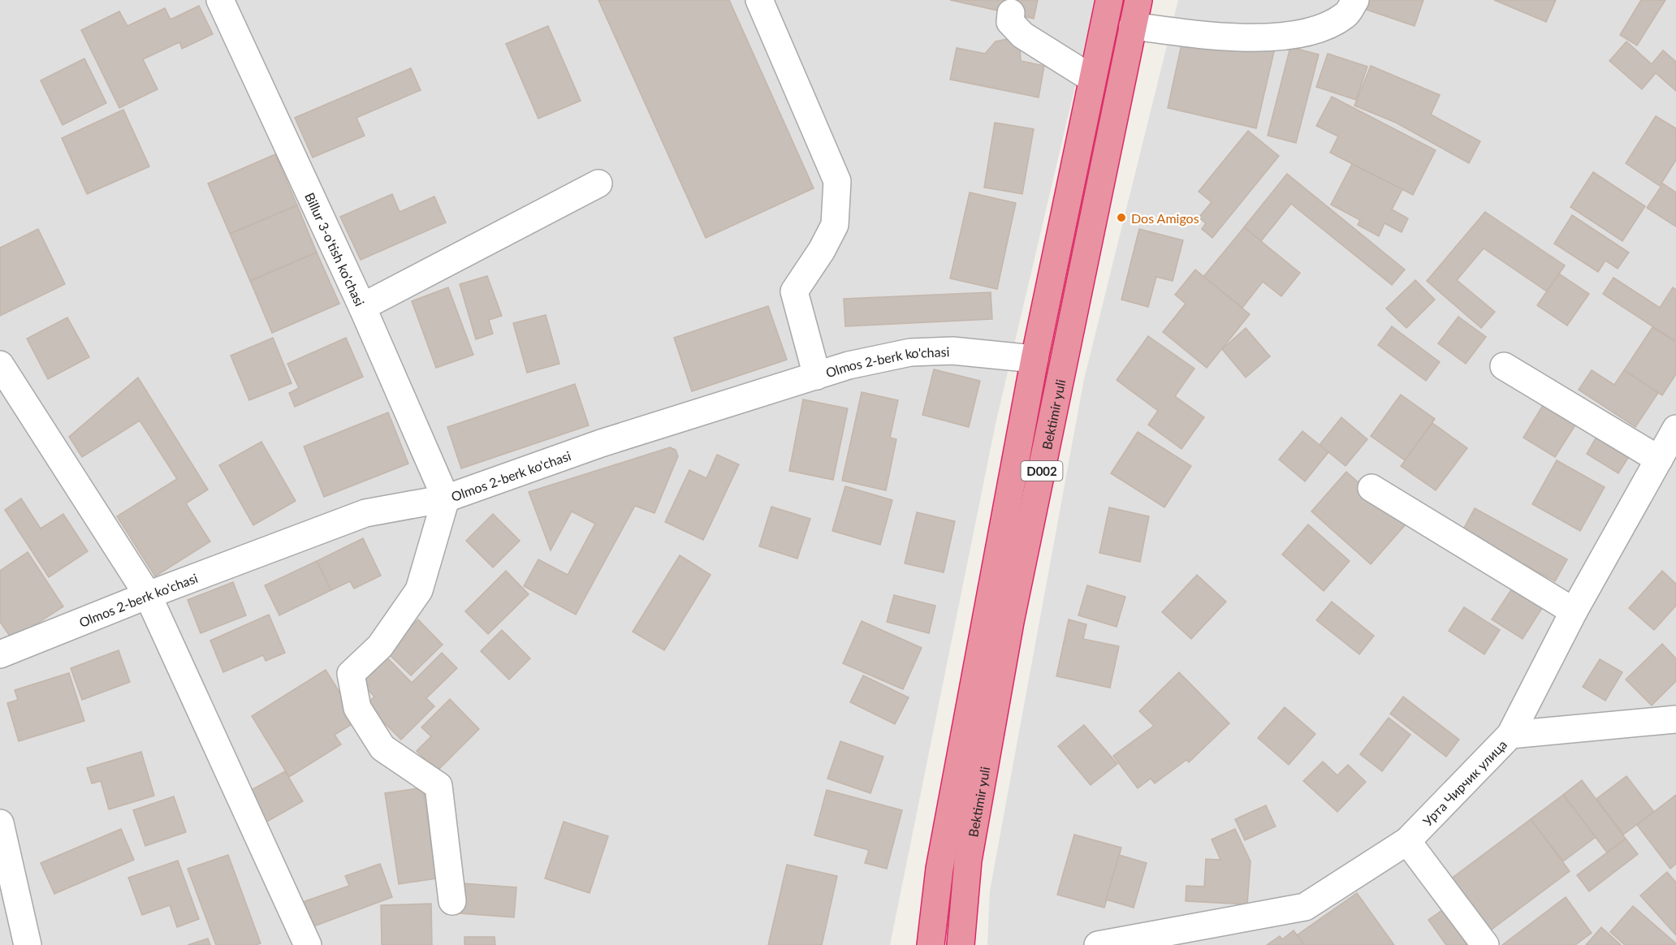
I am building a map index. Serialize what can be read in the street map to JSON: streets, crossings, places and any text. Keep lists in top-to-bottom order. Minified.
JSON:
{"streets":{"highway":["Bektimir yuli","D002"],"street":["Billur 3-o'tish ko'chasi","Olmos 2-berk ko'chasi","Урта Чирчик улица"]},"crossings":[["Billur 3-o'tish ko'chasi","Olmos 2-berk ko'chasi"],["Olmos 2-berk ko'chasi","Bektimir yuli"]],"places":["Dos Amigos"]}
